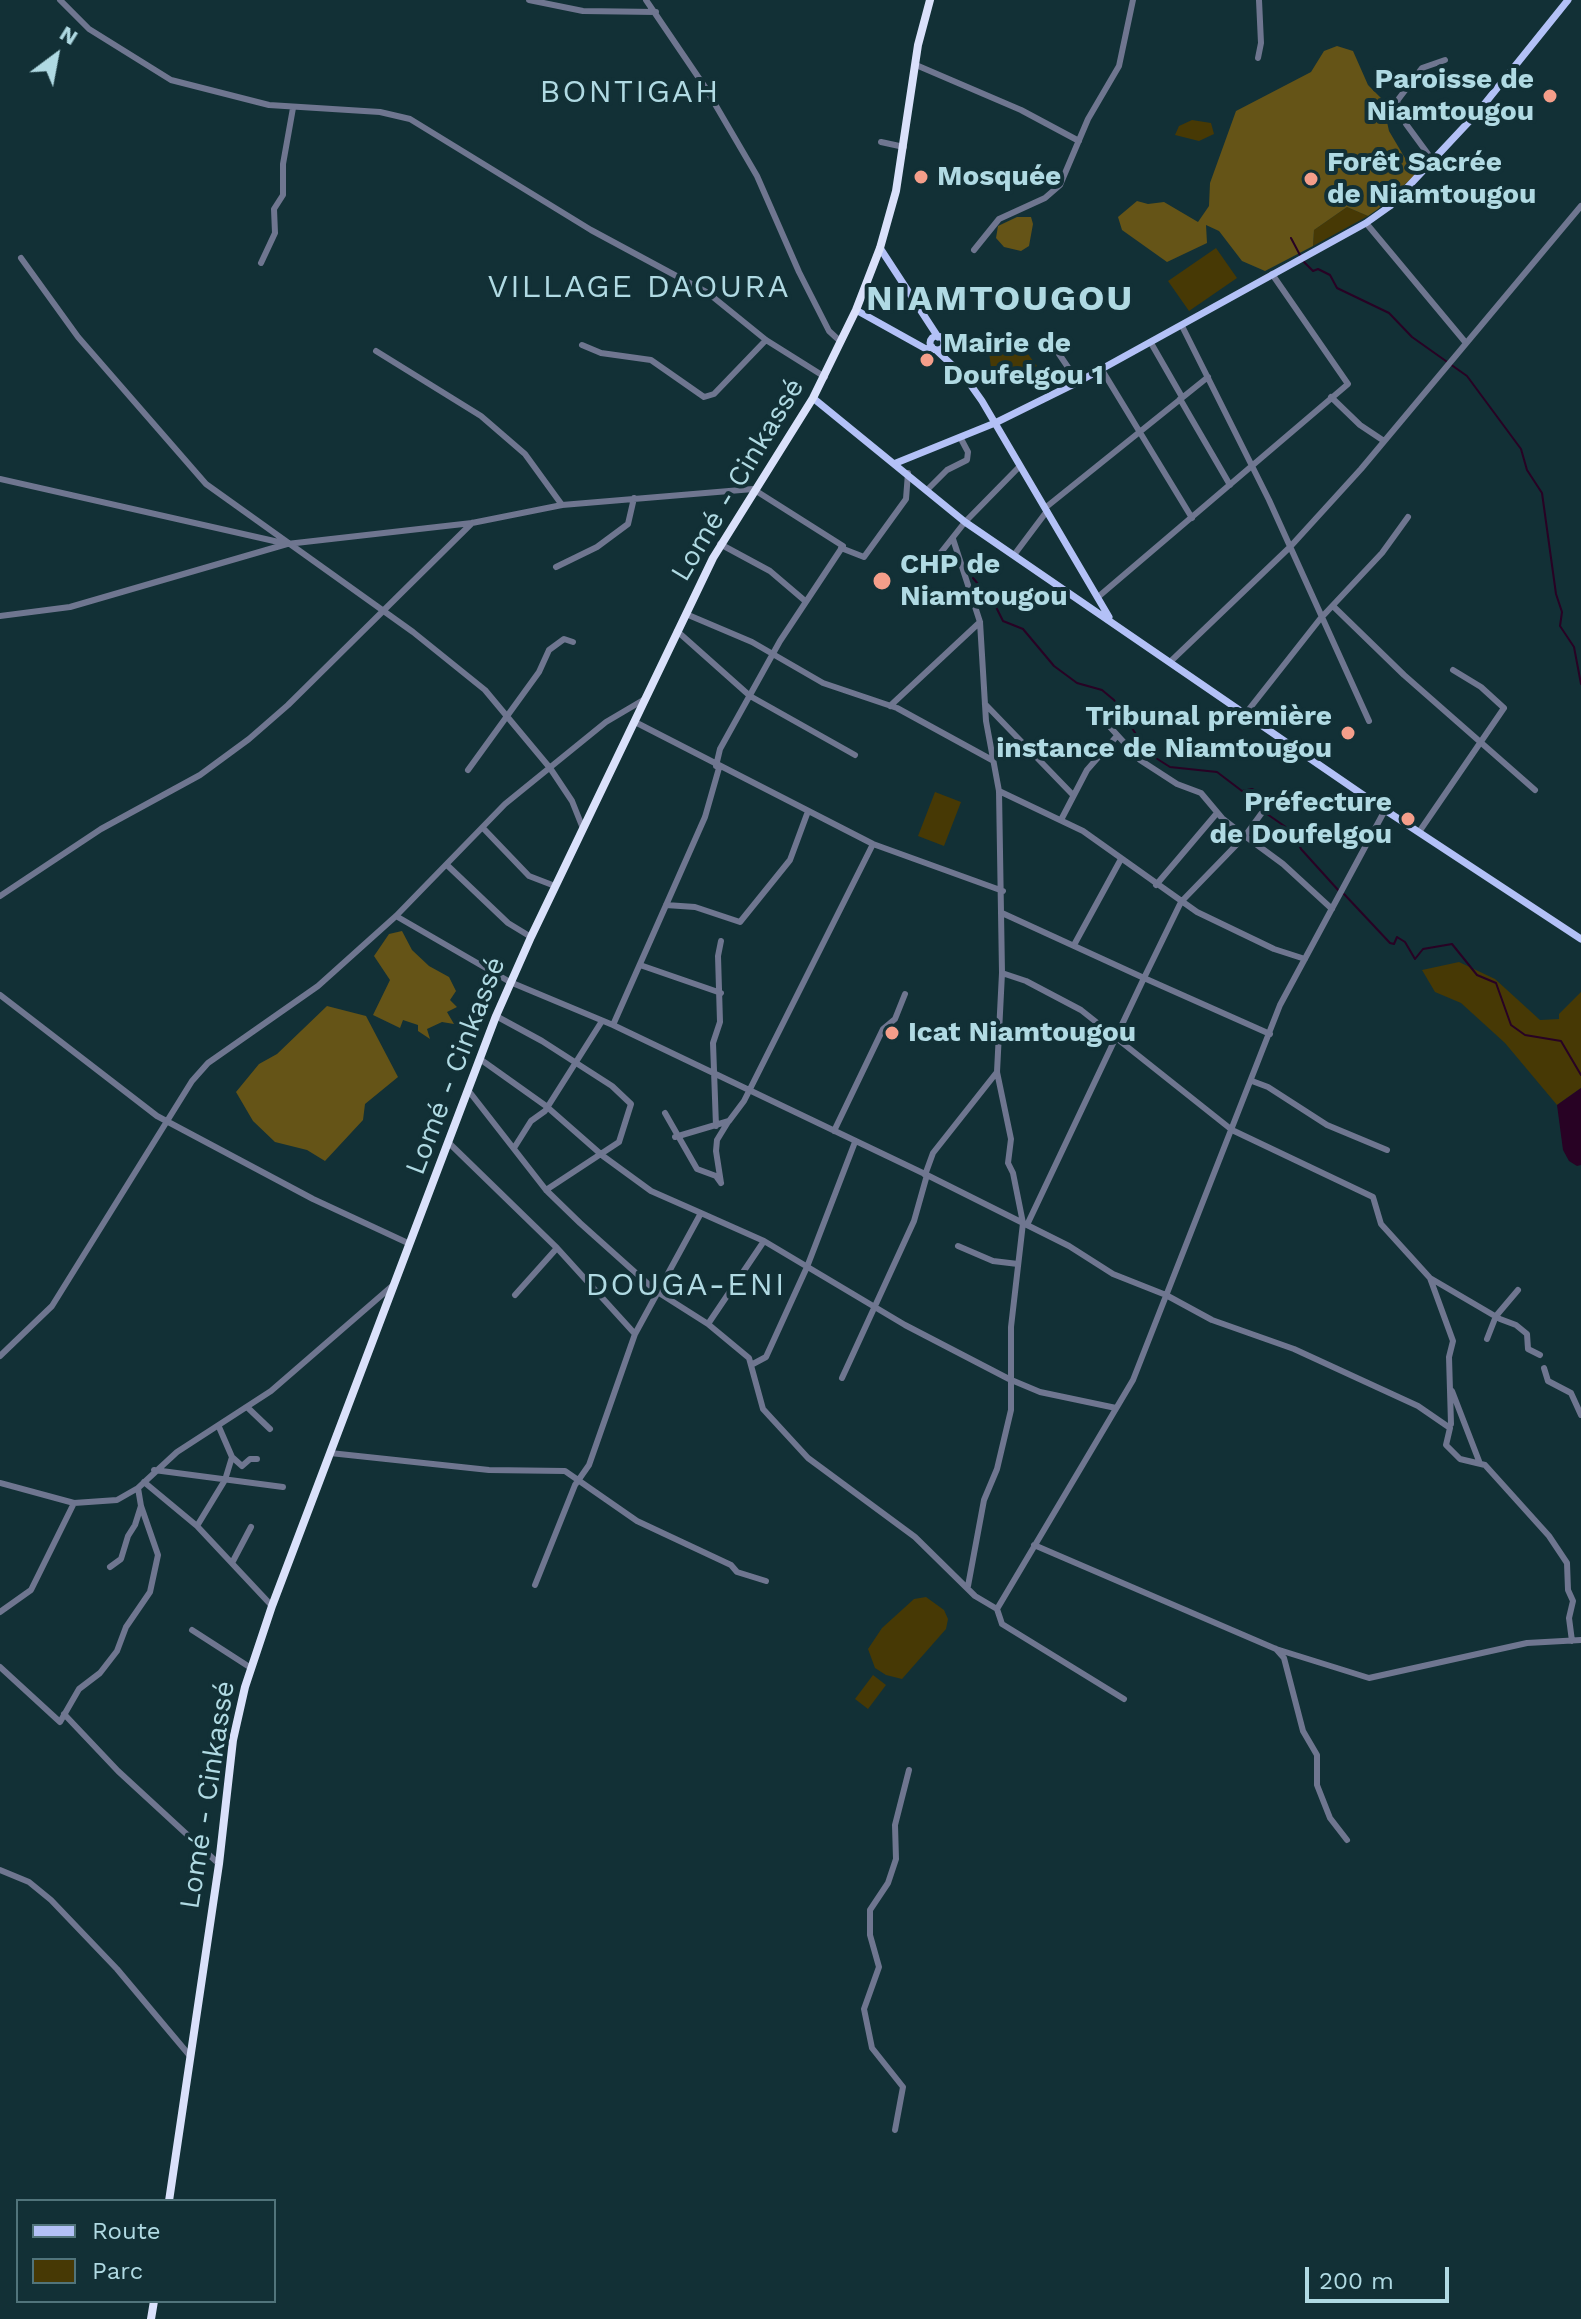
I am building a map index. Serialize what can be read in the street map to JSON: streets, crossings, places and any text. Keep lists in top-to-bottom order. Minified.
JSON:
{"streets":{"highway":["Lomé - Cinkassé"]},"districts":["BONTIGAH","VILLAGE DAOURA","NIAMTOUGOU","DOUGA-ENI"],"places":["Paroisse de Niamtougou","Mosquée","Forêt Sacrée de Niamtougou","Mairie de Doufelgou 1","CHP de Niamtougou","Tribunal première instance de Niamtougou","Préfecture de Doufelgou","Icat Niamtougou"],"legend":["Route","Parc"],"scale_bar":"200 m","north":"top right"}
